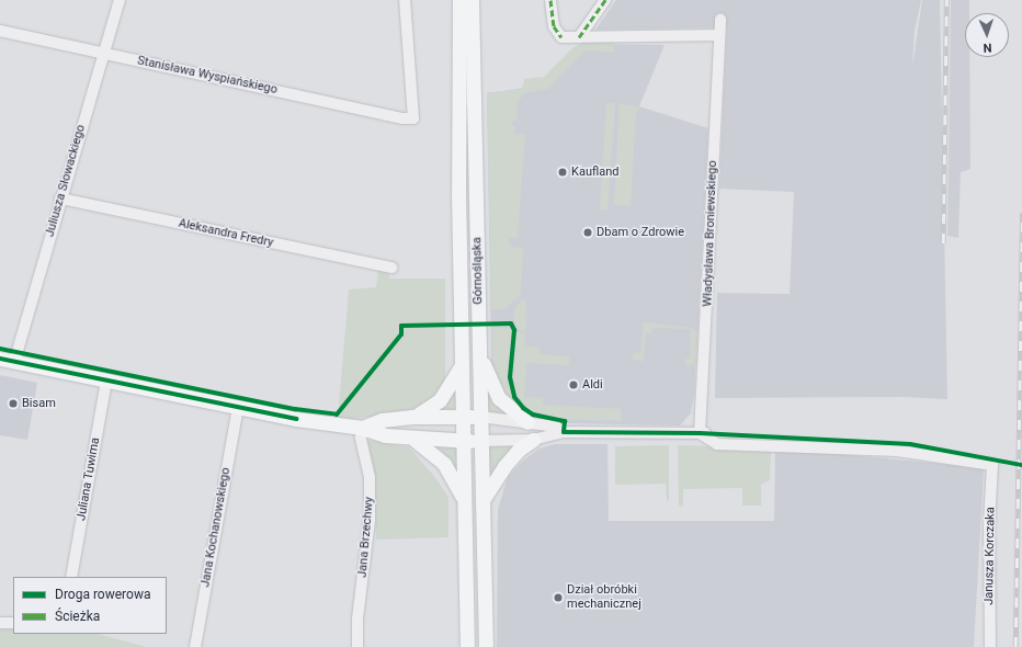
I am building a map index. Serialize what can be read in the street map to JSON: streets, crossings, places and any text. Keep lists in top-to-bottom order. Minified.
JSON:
{"streets":{"main road":["Górnośląska"],"street":["Stanisława Wyspiańskiego","Juliusza Słowackiego","Aleksandra Fredry","Władysława Broniewskiego","Juliana Tuwima","Jana Kochanowskiego","Jana Brzechwy","Janusza Korczaka"]},"crossings":[["Stanisława Wyspiańskiego","Juliusza Słowackiego"],["Juliusza Słowackiego","Aleksandra Fredry"],["Władysława Broniewskiego","Janusza Korczaka"]],"places":["Kaufland","Dbam o Zdrowie","Aldi","Bisam","Dział obróbki mechanicznej"],"legend":["Droga rowerowa","Ścieżka"],"north":"bottom"}
